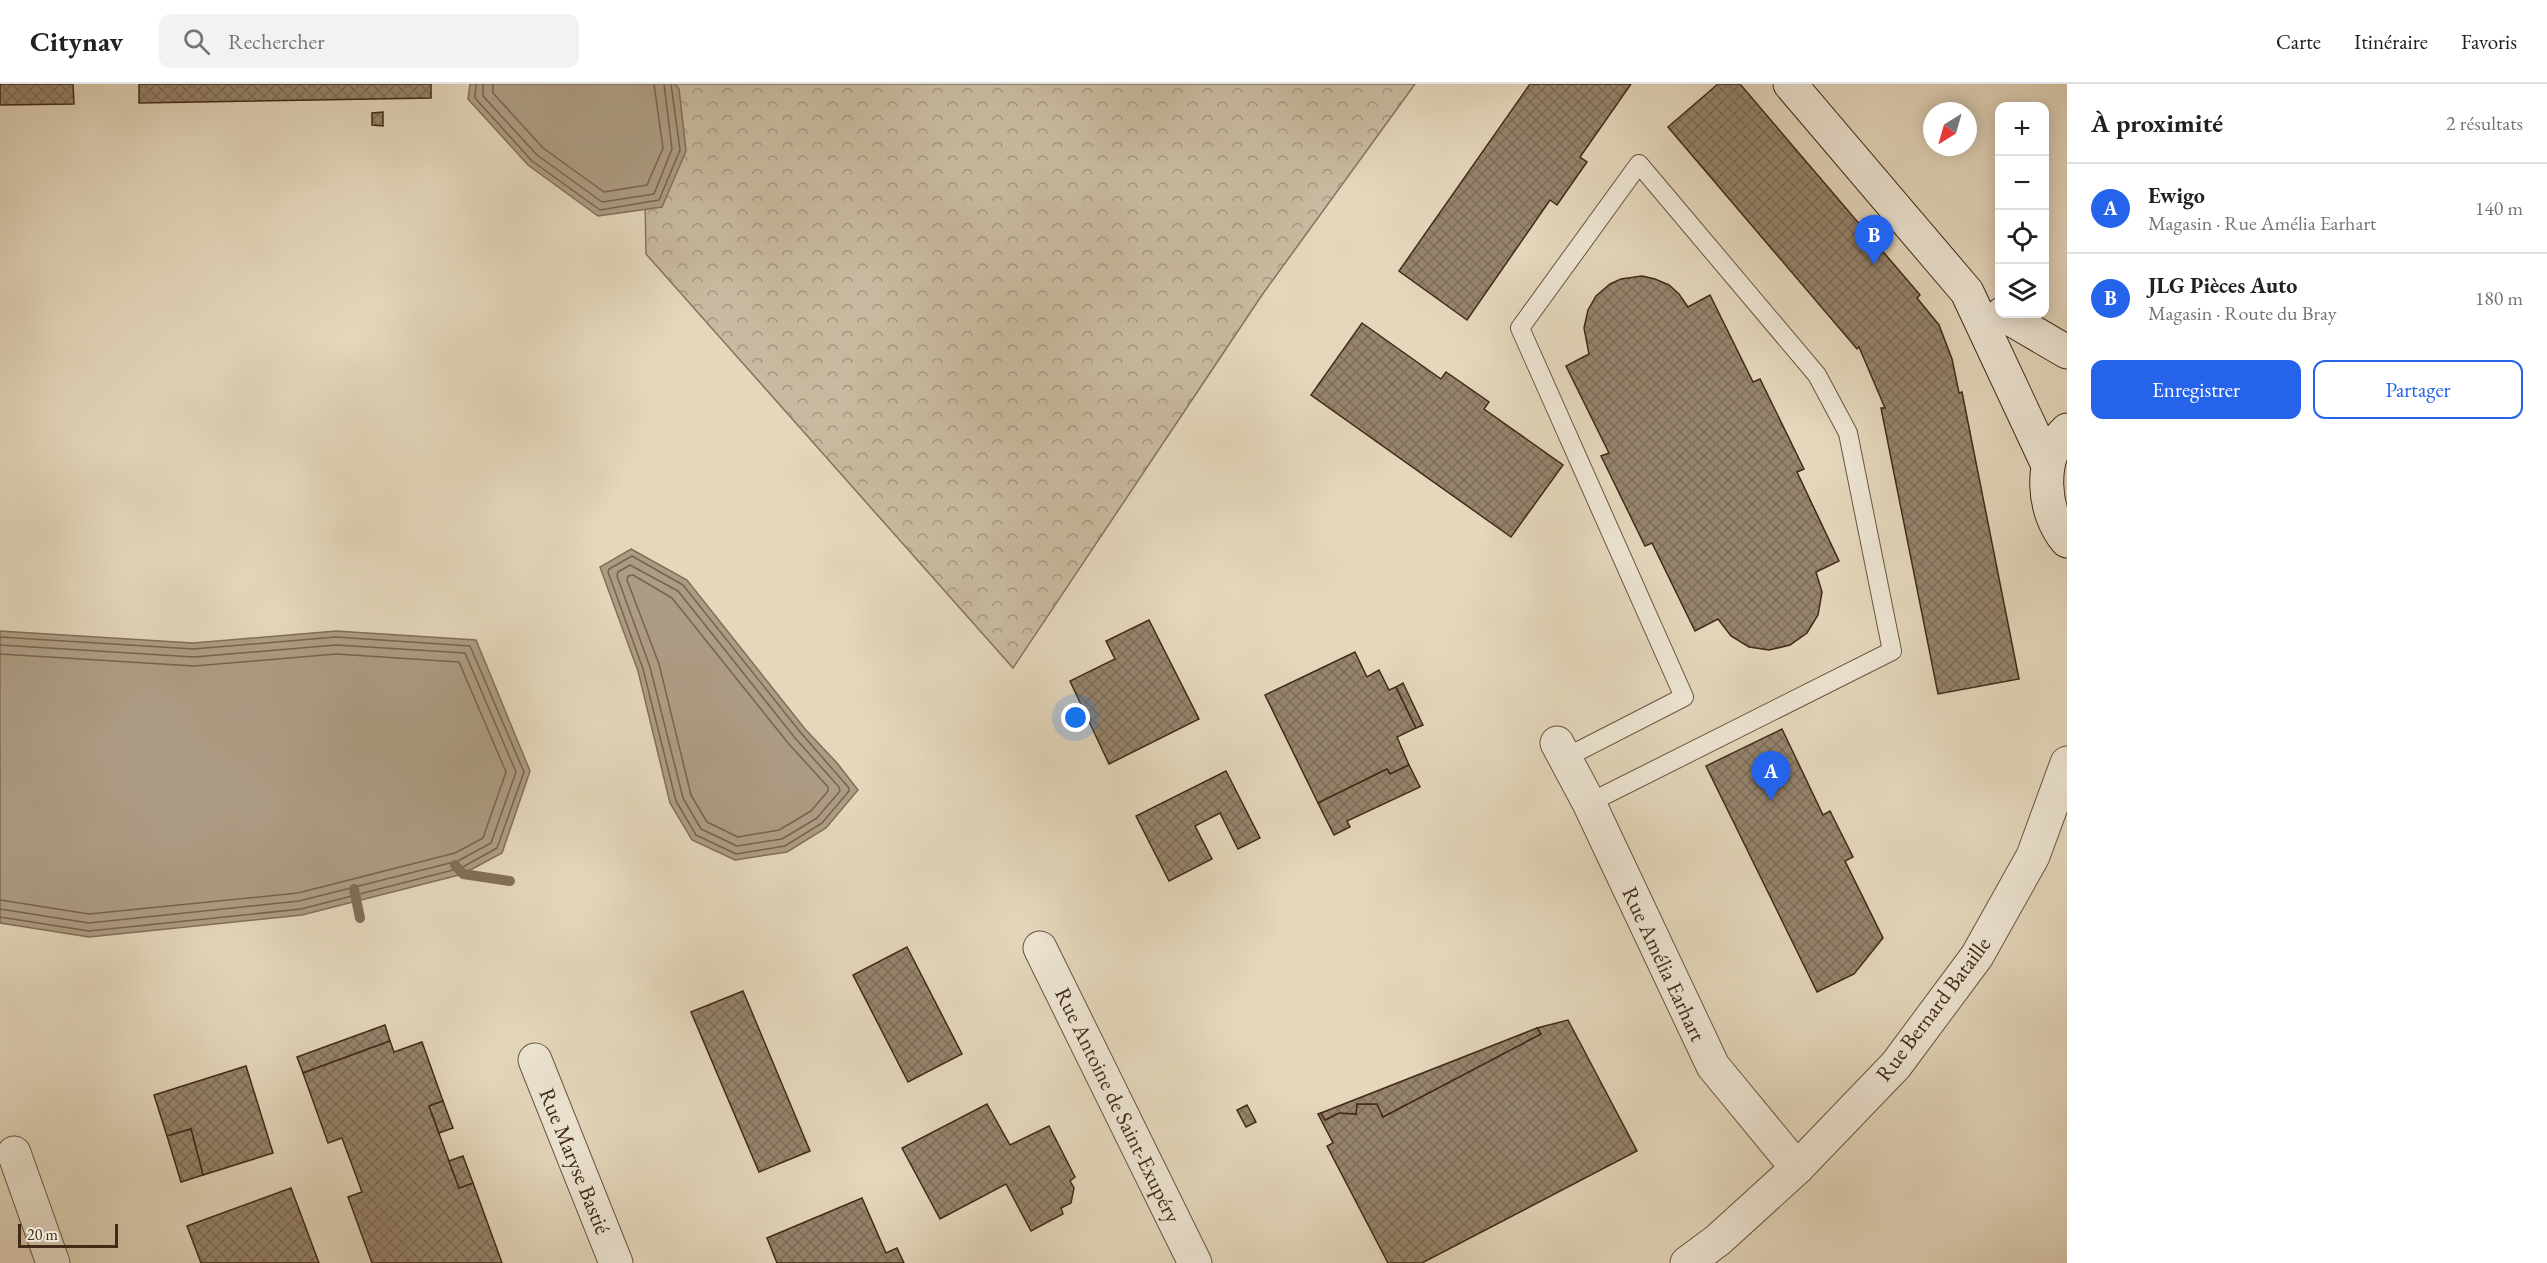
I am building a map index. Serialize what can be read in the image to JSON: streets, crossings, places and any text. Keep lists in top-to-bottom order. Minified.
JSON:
{"streets":{"street":["Rue Amélia Earhart","Rue Bernard Bataille","Rue Antoine de Saint-Exupéry","Rue Maryse Bastié"]},"crossings":[["Rue Amélia Earhart","Rue Bernard Bataille"]],"scale_bar":"20 m","north":"bottom left","page":{"header":"Citynav","search":"Rechercher","nav":["Carte","Itinéraire","Favoris"],"heading":["À proximité","2 résultats"],"map_buttons":["+","−"],"list":[{"mark":"A","name":"Ewigo","note":"Magasin · Rue Amélia Earhart","value":"140 m"},{"mark":"B","name":"JLG Pièces Auto","note":"Magasin · Route du Bray","value":"180 m"}],"pins":["B","A"],"buttons":["Enregistrer","Partager"],"scale":"20 m"}}
